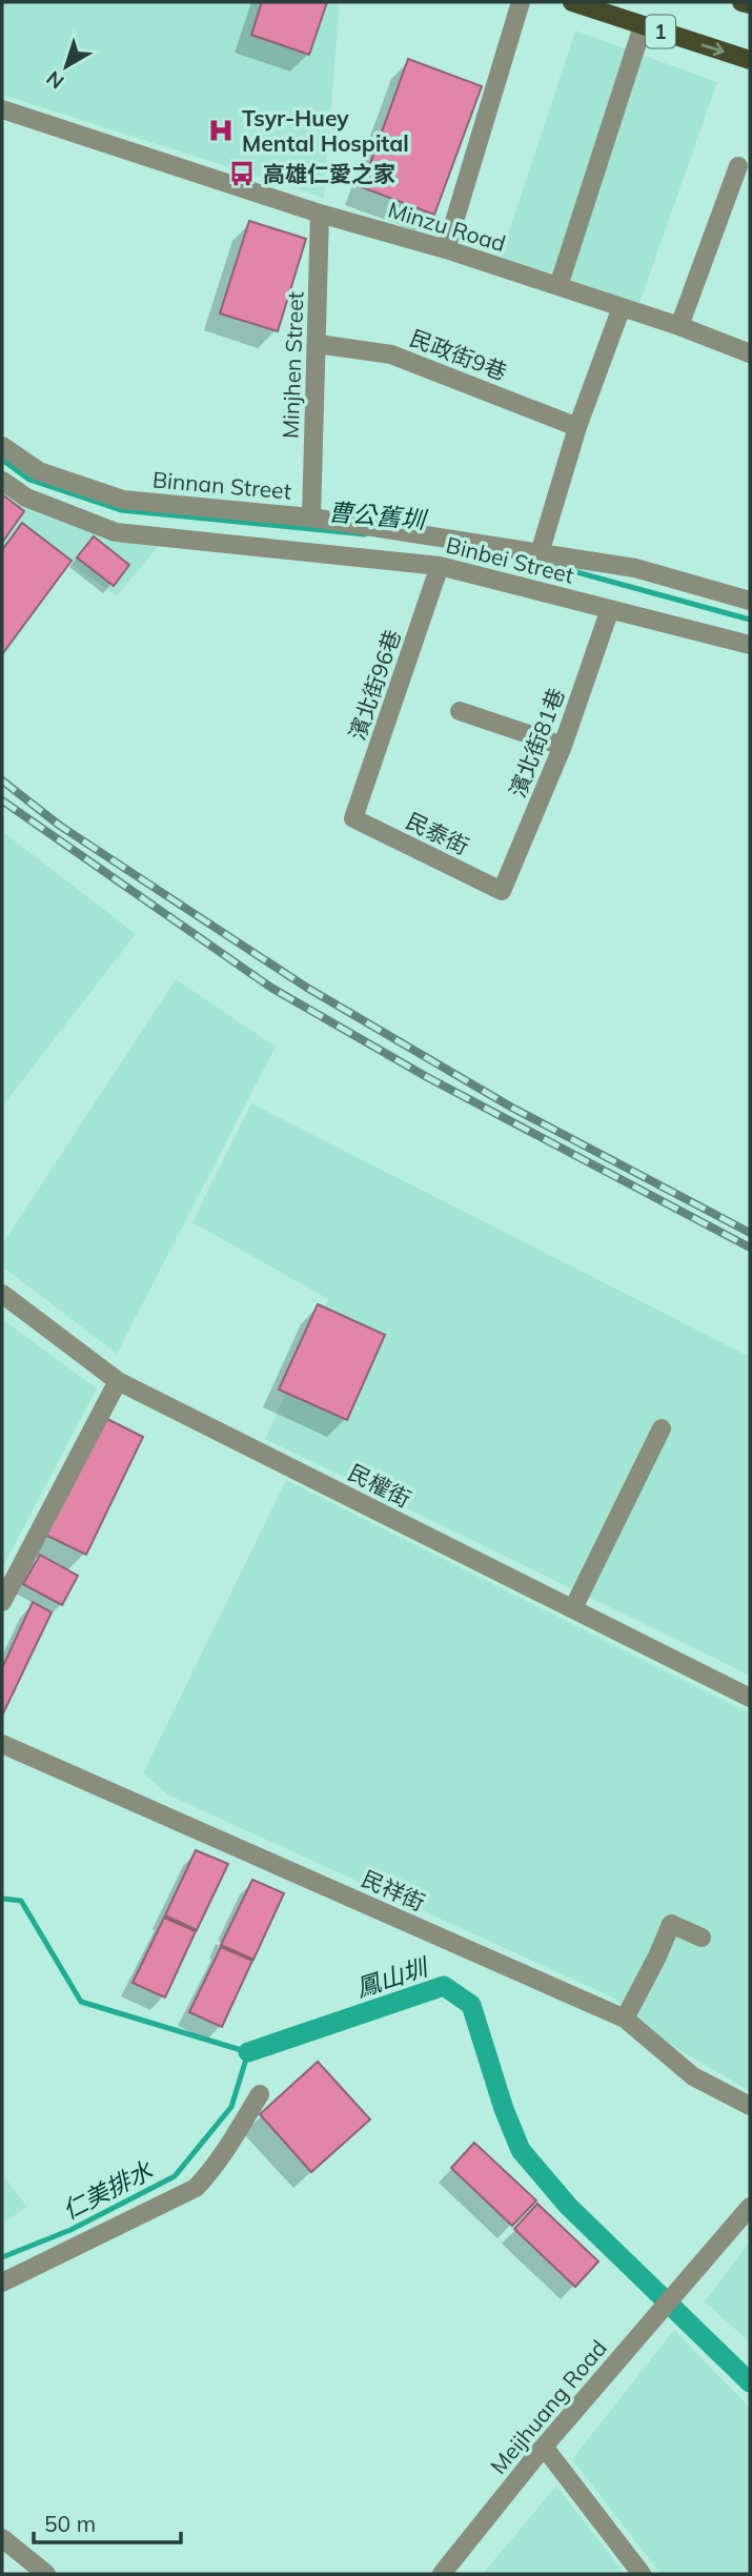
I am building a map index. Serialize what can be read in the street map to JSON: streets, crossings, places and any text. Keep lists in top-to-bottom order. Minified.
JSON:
{"streets":{"main road":["1"],"street":["Minzu Road","民政街9巷","Minjhen Street","Binnan Street","Binbei Street","濱北街96巷","濱北街81巷","民泰街","民權街","民祥街","Meijhuang Road"]},"crossings":[["Minzu Road","Minjhen Street"],["民政街9巷","Minjhen Street"],["Minjhen Street","Binnan Street"],["Binbei Street","濱北街96巷"],["Binbei Street","濱北街81巷"],["濱北街96巷","民泰街"],["濱北街81巷","民泰街"]],"water":["曹公舊圳","鳳山圳","仁美排水"],"places":{"hospital":["Tsyr-Huey Mental Hospital"],"bus stop":["高雄仁愛之家"]},"scale_bar":"50 m","north":"bottom left"}
